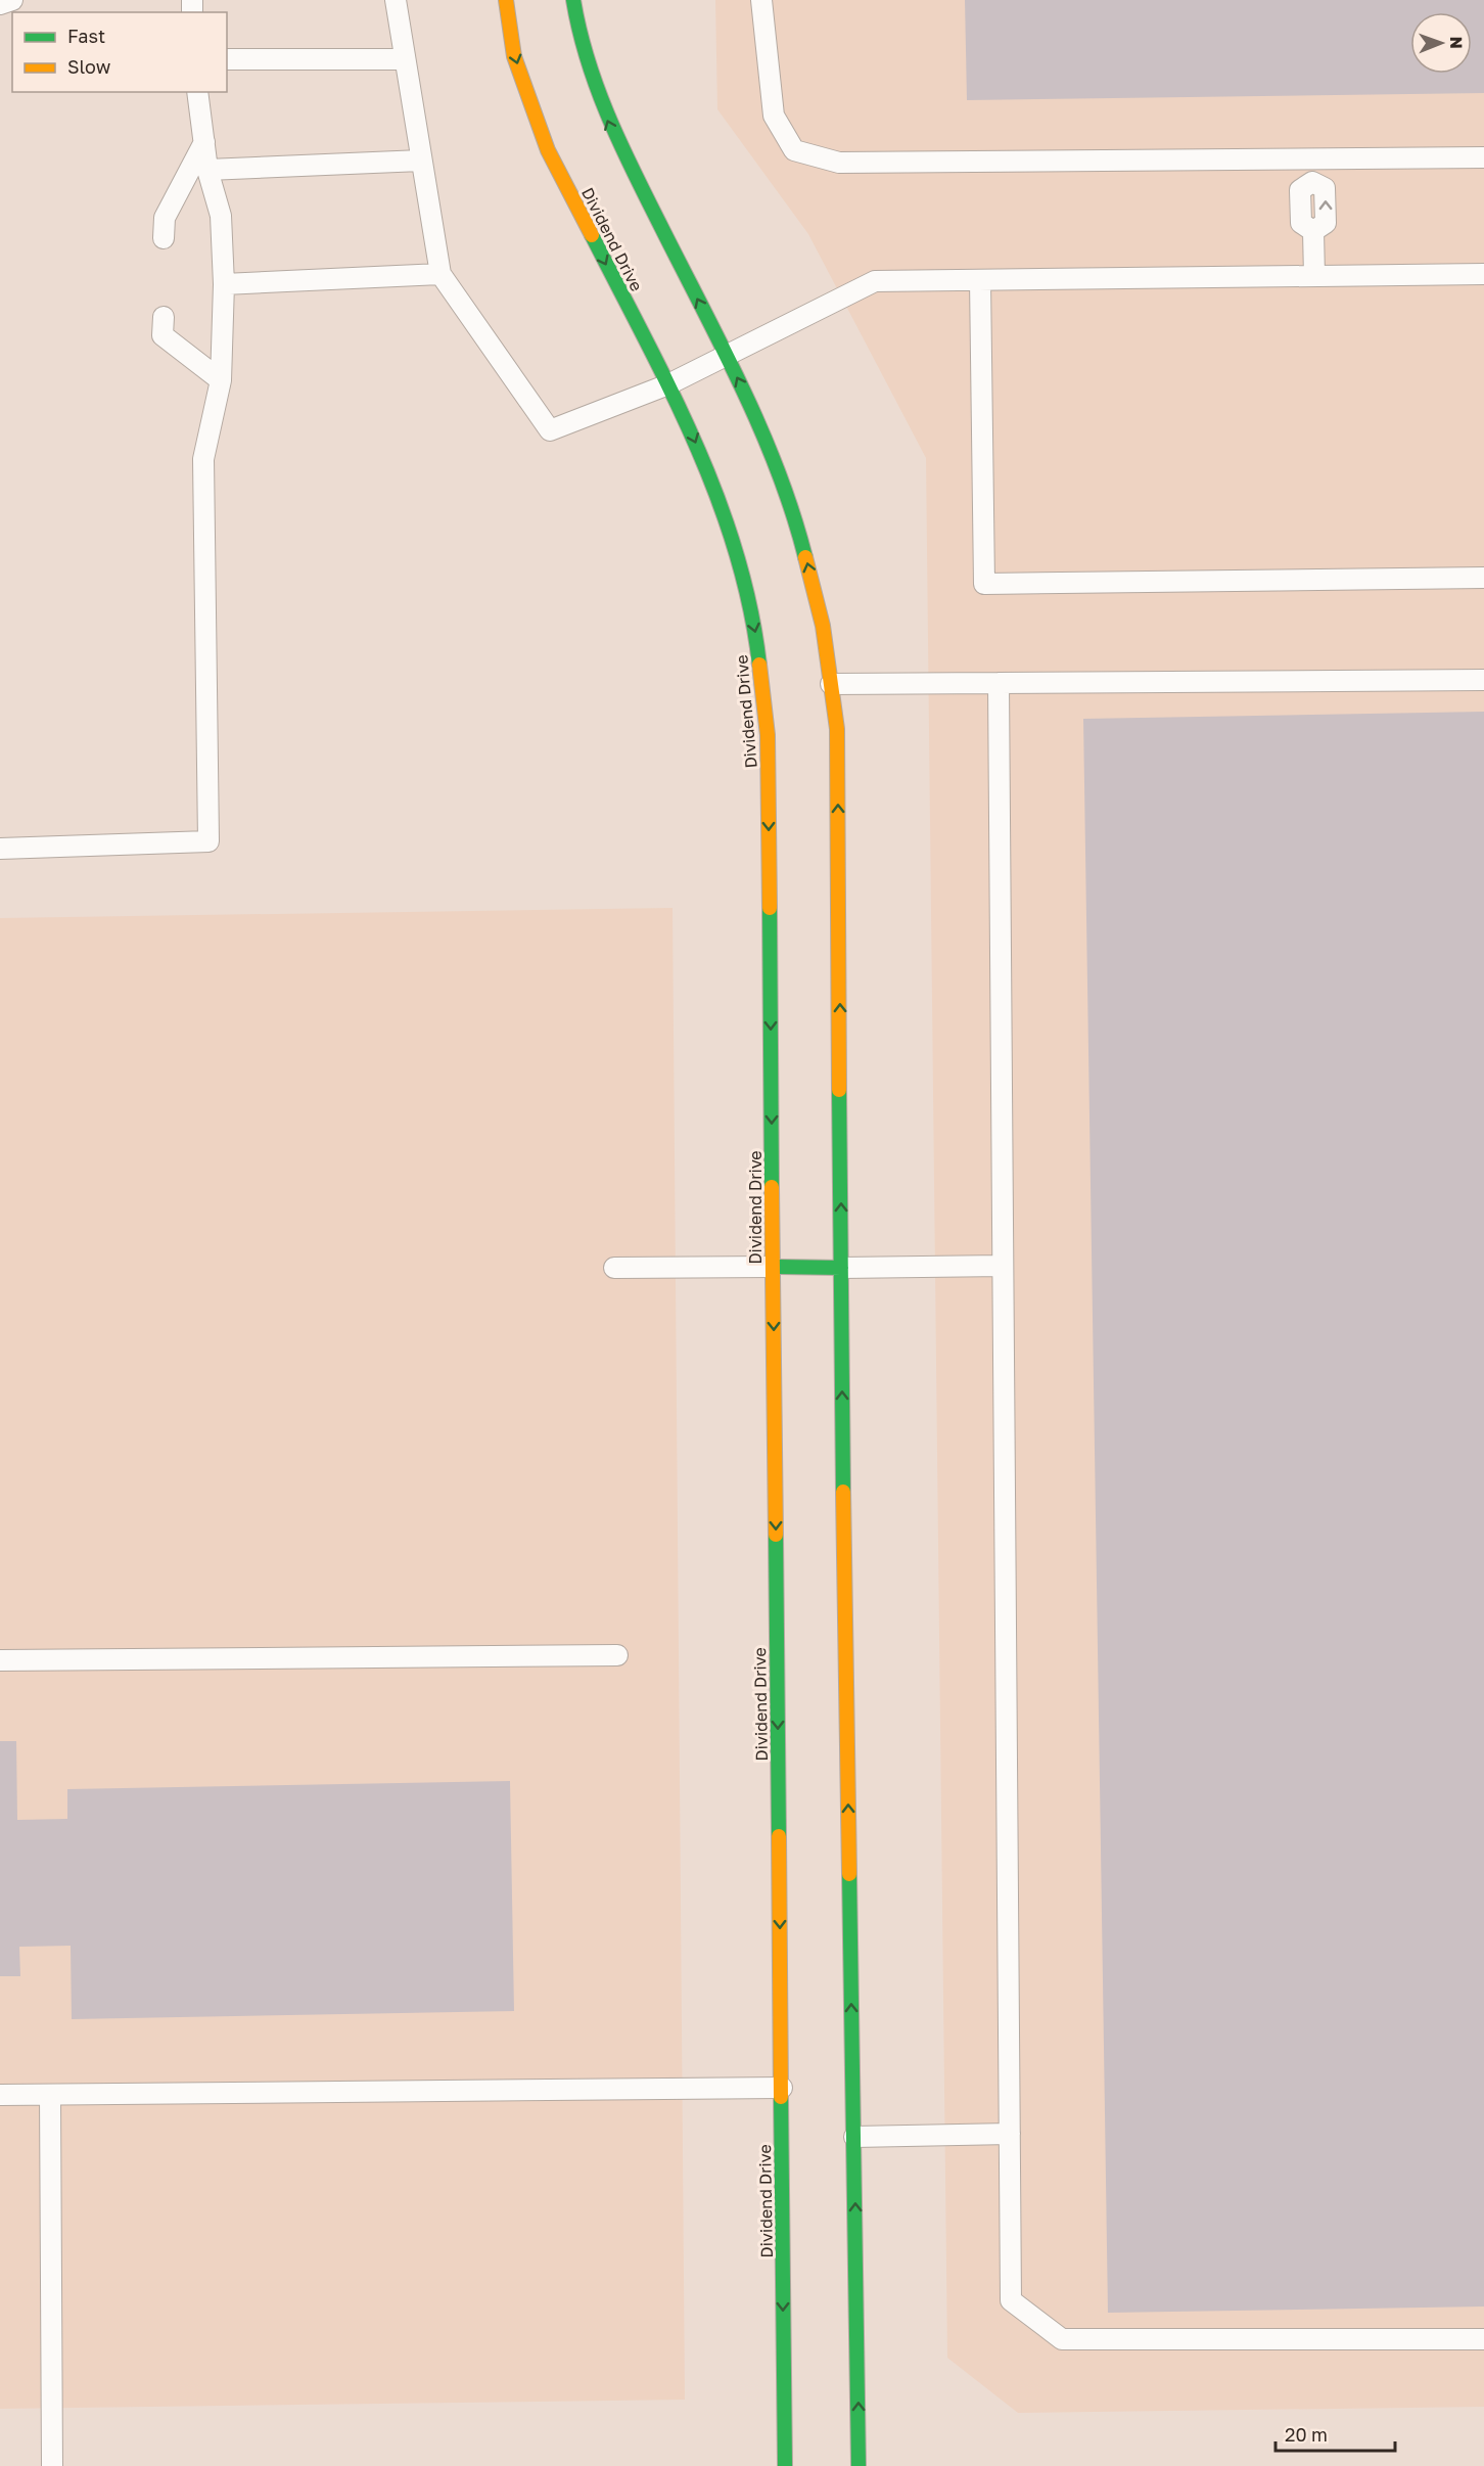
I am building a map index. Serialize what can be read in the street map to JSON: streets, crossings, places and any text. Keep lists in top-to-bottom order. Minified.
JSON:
{"streets":{"street":["Dividend Drive"]},"legend":["Fast","Slow"],"scale_bar":"20 m","north":"right"}
